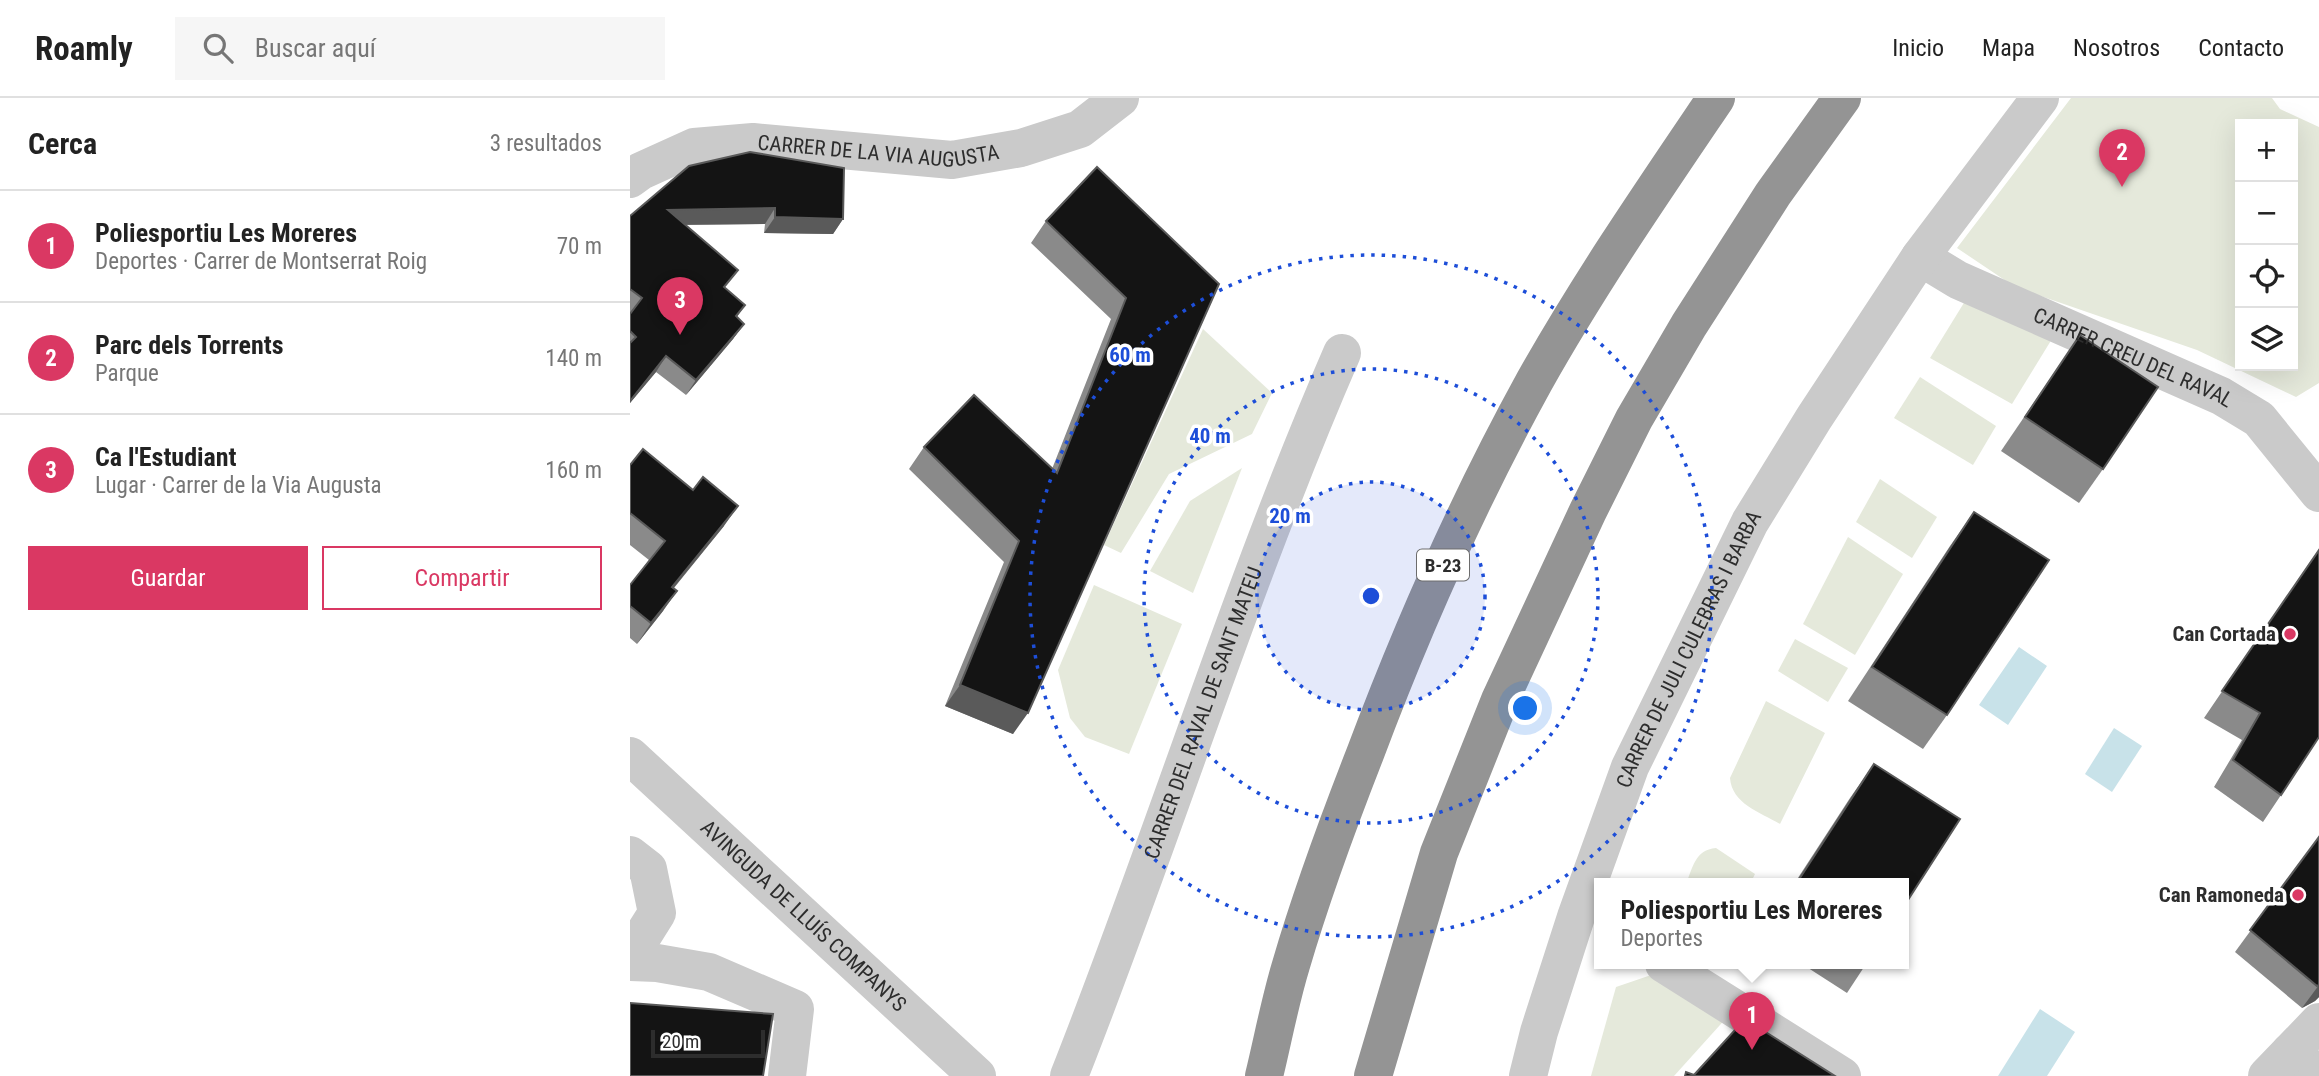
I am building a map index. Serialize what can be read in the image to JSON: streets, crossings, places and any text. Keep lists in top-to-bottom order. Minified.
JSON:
{"streets":{"highway":["B-23"],"street":["CARRER DE LA VIA AUGUSTA","CARRER CREU DEL RAVAL","CARRER DE JULI CULEBRAS I BARBA","CARRER DEL RAVAL DE SANT MATEU","AVINGUDA DE LLUÍS COMPANYS"]},"crossings":[["CARRER CREU DEL RAVAL","CARRER DE JULI CULEBRAS I BARBA"]],"places":["Can Cortada","Can Ramoneda"],"scale_bar":"20 m","page":{"header":"Roamly","search":"Buscar aquí","nav":["Inicio","Mapa","Nosotros","Contacto"],"heading":["Cerca","3 resultados"],"map_buttons":["+","−"],"pins":["2","3","1"],"list":[{"mark":"1","name":"Poliesportiu Les Moreres","note":"Deportes · Carrer de Montserrat Roig","value":"70 m"},{"mark":"2","name":"Parc dels Torrents","note":"Parque","value":"140 m"},{"mark":"3","name":"Ca l'Estudiant","note":"Lugar · Carrer de la Via Augusta","value":"160 m"}],"buttons":["Guardar","Compartir"],"popup":["Poliesportiu Les Moreres","Deportes"],"scale":"20 m"},"rings":["60 m","40 m","20 m"]}
